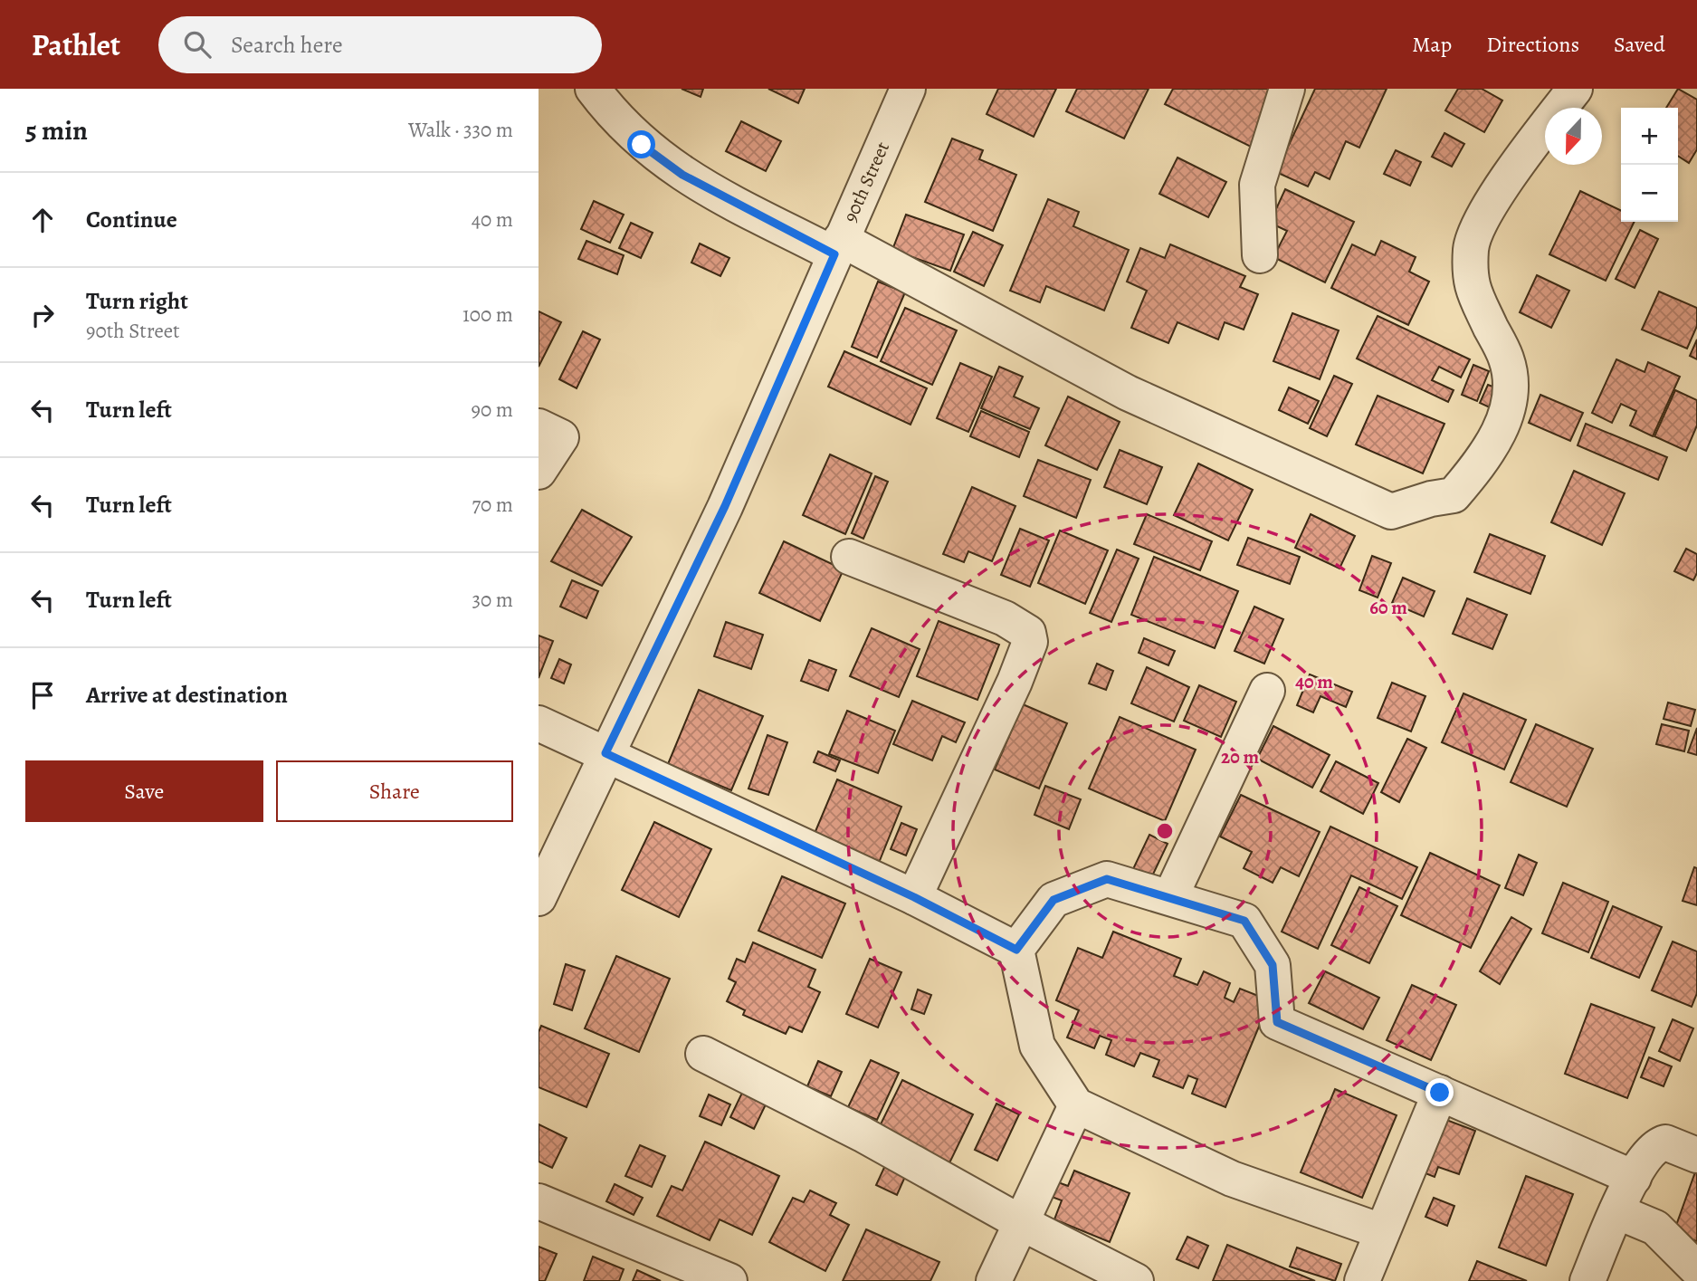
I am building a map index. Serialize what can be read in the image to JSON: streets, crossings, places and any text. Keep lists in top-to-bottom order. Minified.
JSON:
{"streets":{"street":["90th Street"]},"north":"bottom","page":{"header":"Pathlet","search":"Search here","nav":["Map","Directions","Saved"],"heading":["5 min","Walk · 330 m"],"map_buttons":["+","−"],"list":[["Continue","40 m"],["Turn right","90th Street","100 m"],["Turn left","90 m"],["Turn left","70 m"],["Turn left","30 m"],"Arrive at destination"],"buttons":["Save","Share"]},"rings":["60 m","40 m","20 m"]}
